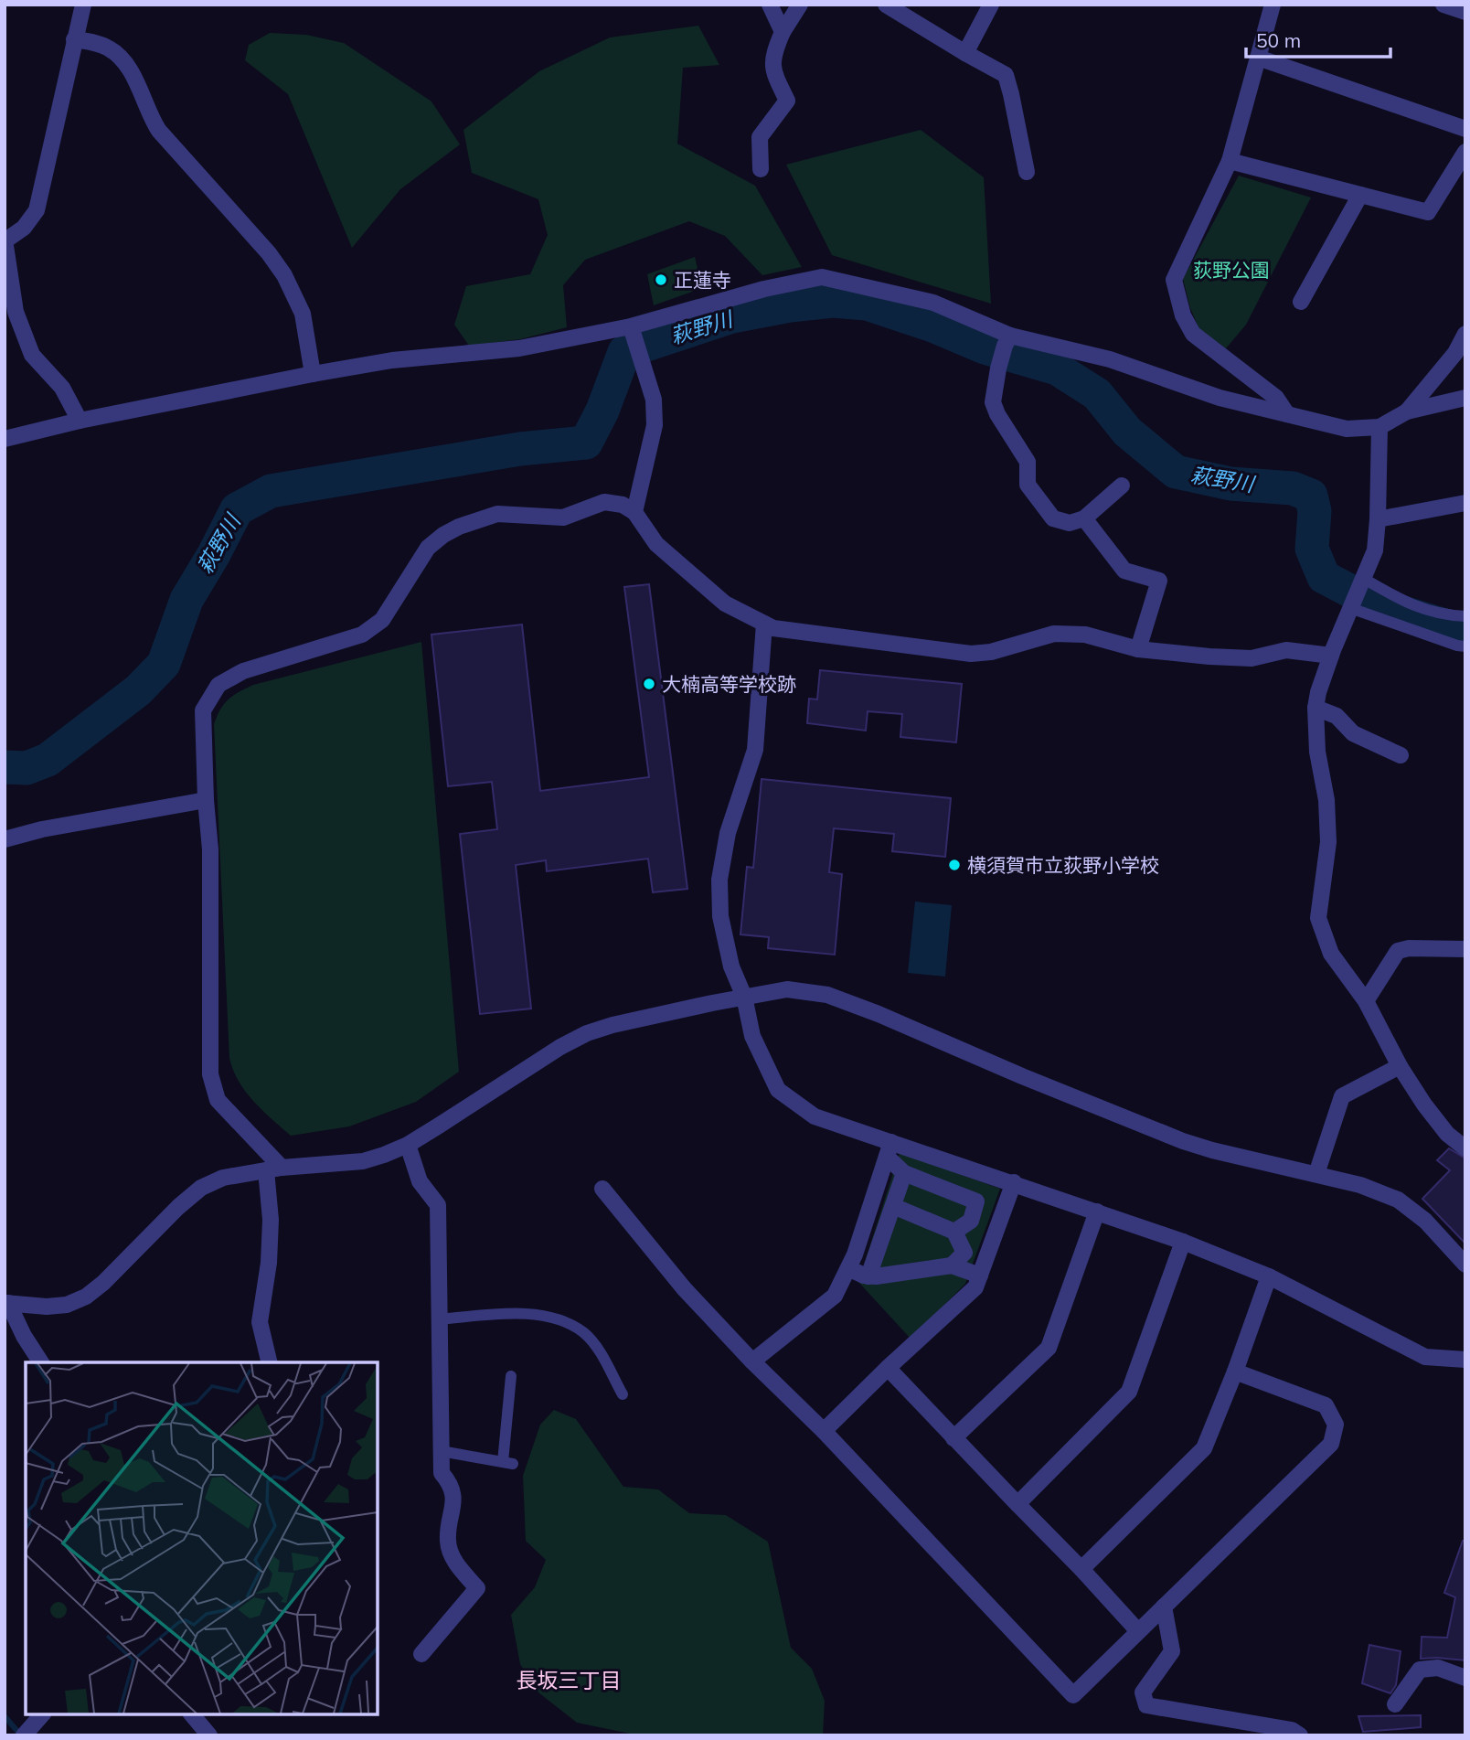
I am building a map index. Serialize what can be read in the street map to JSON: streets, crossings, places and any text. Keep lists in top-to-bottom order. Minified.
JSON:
{"districts":["長坂三丁目"],"water":["萩野川"],"parks":["荻野公園"],"places":["正蓮寺","大楠高等学校跡","横須賀市立荻野小学校"],"scale_bar":"50 m"}
